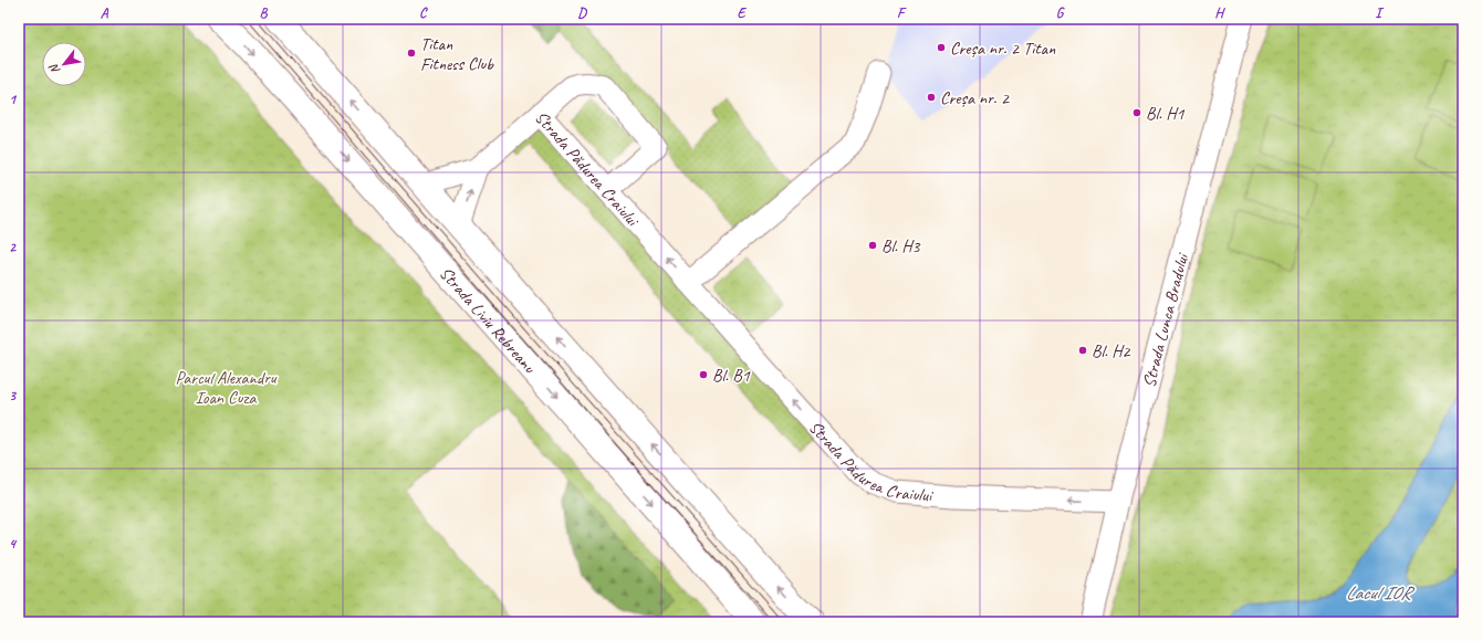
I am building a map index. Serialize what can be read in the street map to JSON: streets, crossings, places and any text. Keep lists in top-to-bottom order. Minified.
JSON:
{"streets":{"main road":["Strada Liviu Rebreanu"],"street":["Strada Pădurea Craiului","Strada Lunca Bradului"]},"crossings":[["Strada Pădurea Craiului","Strada Lunca Bradului"]],"one_way":["Strada Pădurea Craiului"],"water":["Lacul IOR"],"parks":["Parcul Alexandru Ioan Cuza"],"places":["Creșa nr. 2 Titan","Titan Fitness Club","Creșa nr. 2","Bl. H1","Bl. H3","Bl. H2","Bl. B1"],"north":"bottom left","grid":{"columns":["A","B","C","D","E","F","G","H","I"],"rows":["1","2","3","4"]}}
